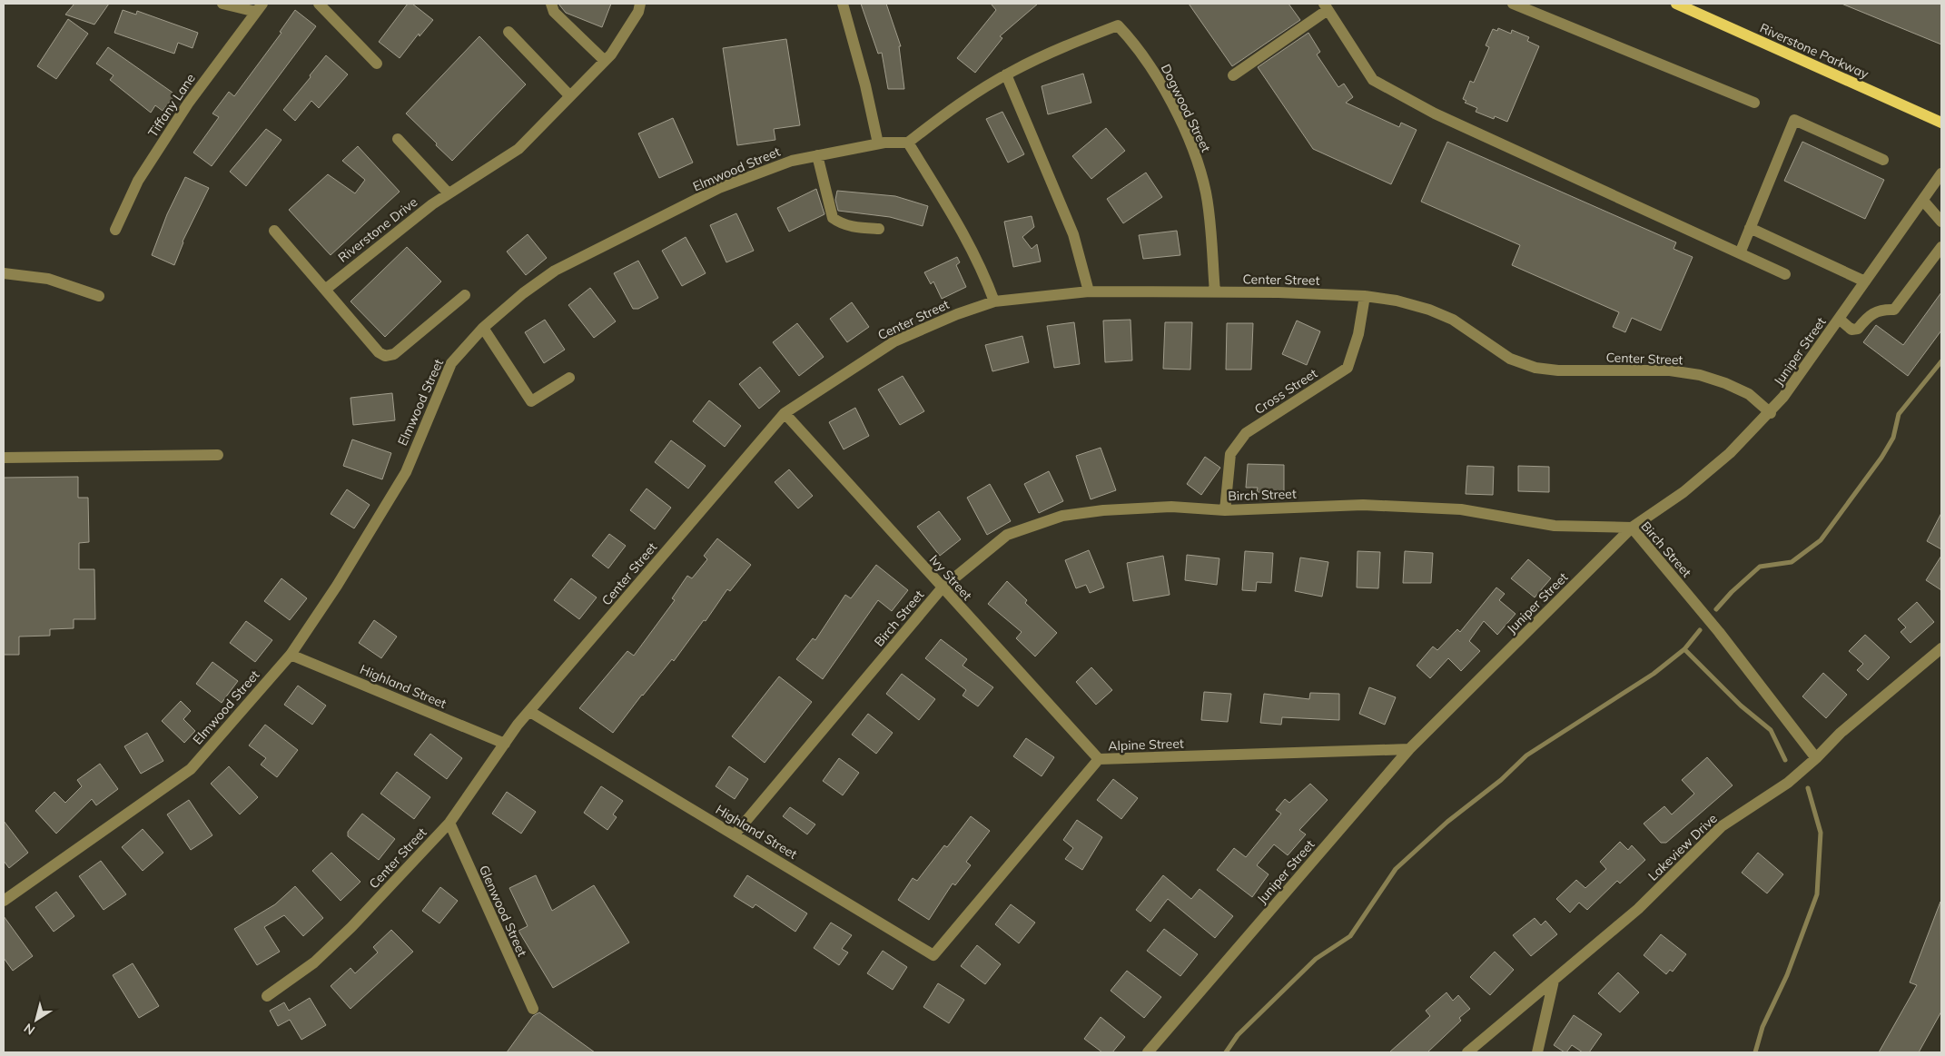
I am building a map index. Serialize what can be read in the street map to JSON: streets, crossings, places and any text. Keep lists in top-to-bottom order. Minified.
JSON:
{"streets":{"main road":["Riverstone Parkway"],"street":["Tiffany Lane","Dogwood Street","Elmwood Street","Riverstone Drive","Center Street","Juniper Street","Cross Street","Birch Street","Ivy Street","Highland Street","Alpine Street","Lakeview Drive","Glenwood Street"]},"crossings":[["Dogwood Street","Elmwood Street"],["Dogwood Street","Center Street"],["Elmwood Street","Highland Street"],["Center Street","Juniper Street"],["Center Street","Cross Street"],["Center Street","Ivy Street"],["Center Street","Highland Street"],["Center Street","Glenwood Street"],["Juniper Street","Birch Street"],["Juniper Street","Alpine Street"],["Cross Street","Birch Street"],["Birch Street","Ivy Street"],["Birch Street","Highland Street"],["Birch Street","Lakeview Drive"],["Ivy Street","Alpine Street"],["Highland Street","Alpine Street"]],"north":"bottom left"}
